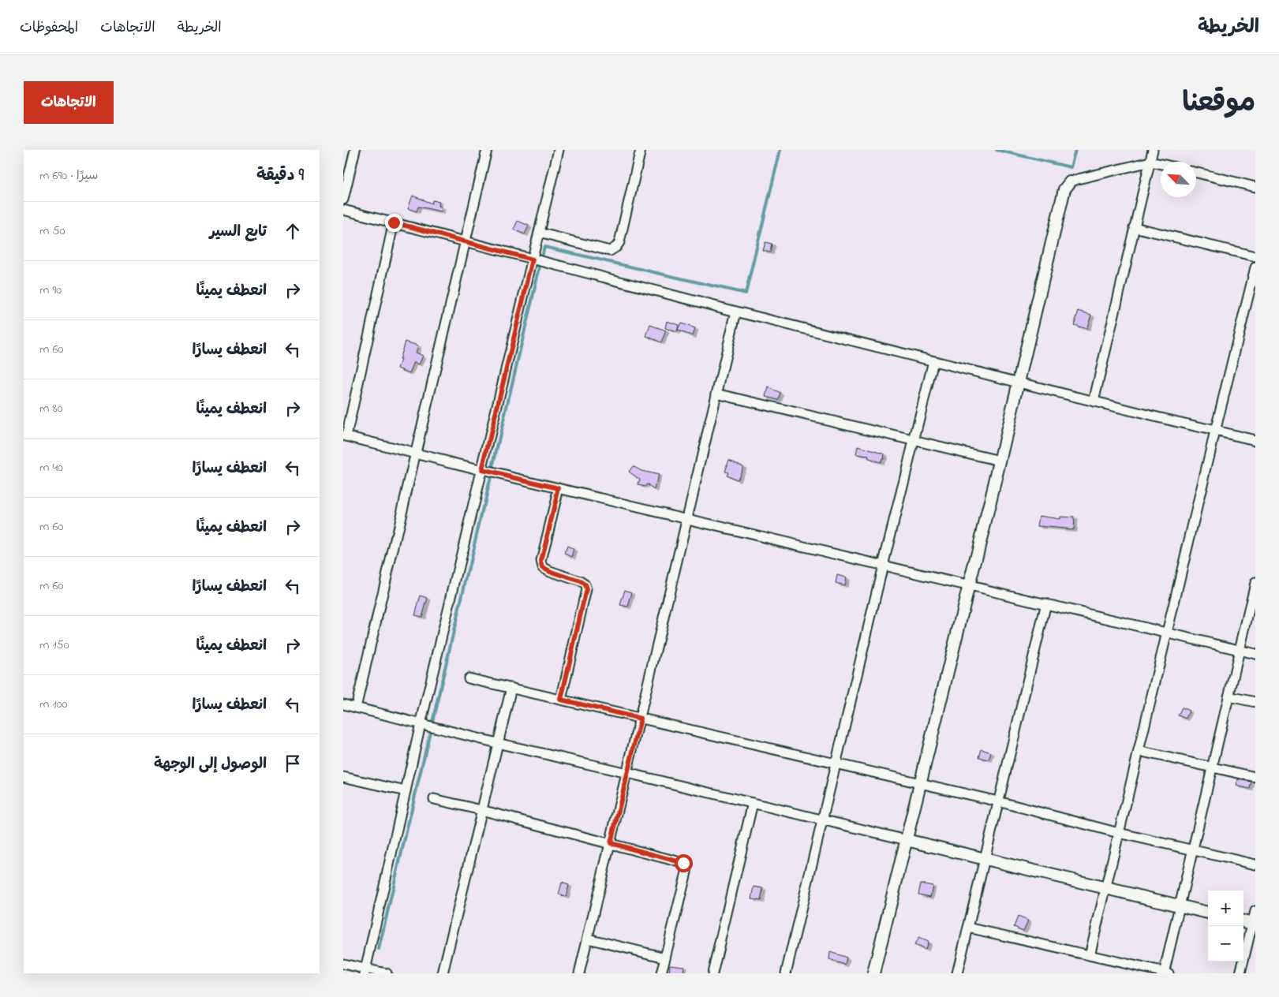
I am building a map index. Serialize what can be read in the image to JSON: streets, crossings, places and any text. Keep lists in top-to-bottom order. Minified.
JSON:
{"north":"top left","page":{"header":"الخريطة","nav":["الخريطة","الاتجاهات","المحفوظات"],"title":"موقعنا","buttons":"الاتجاهات","heading":["9 دقيقة","سيرًا · 690 m"],"list":[["تابع السير","50 m"],["انعطف يمينًا","90 m"],["انعطف يسارًا","60 m"],["انعطف يمينًا","80 m"],["انعطف يسارًا","40 m"],["انعطف يمينًا","60 m"],["انعطف يسارًا","60 m"],["انعطف يمينًا","150 m"],["انعطف يسارًا","100 m"],"الوصول إلى الوجهة"],"map_buttons":["+","−"]}}
